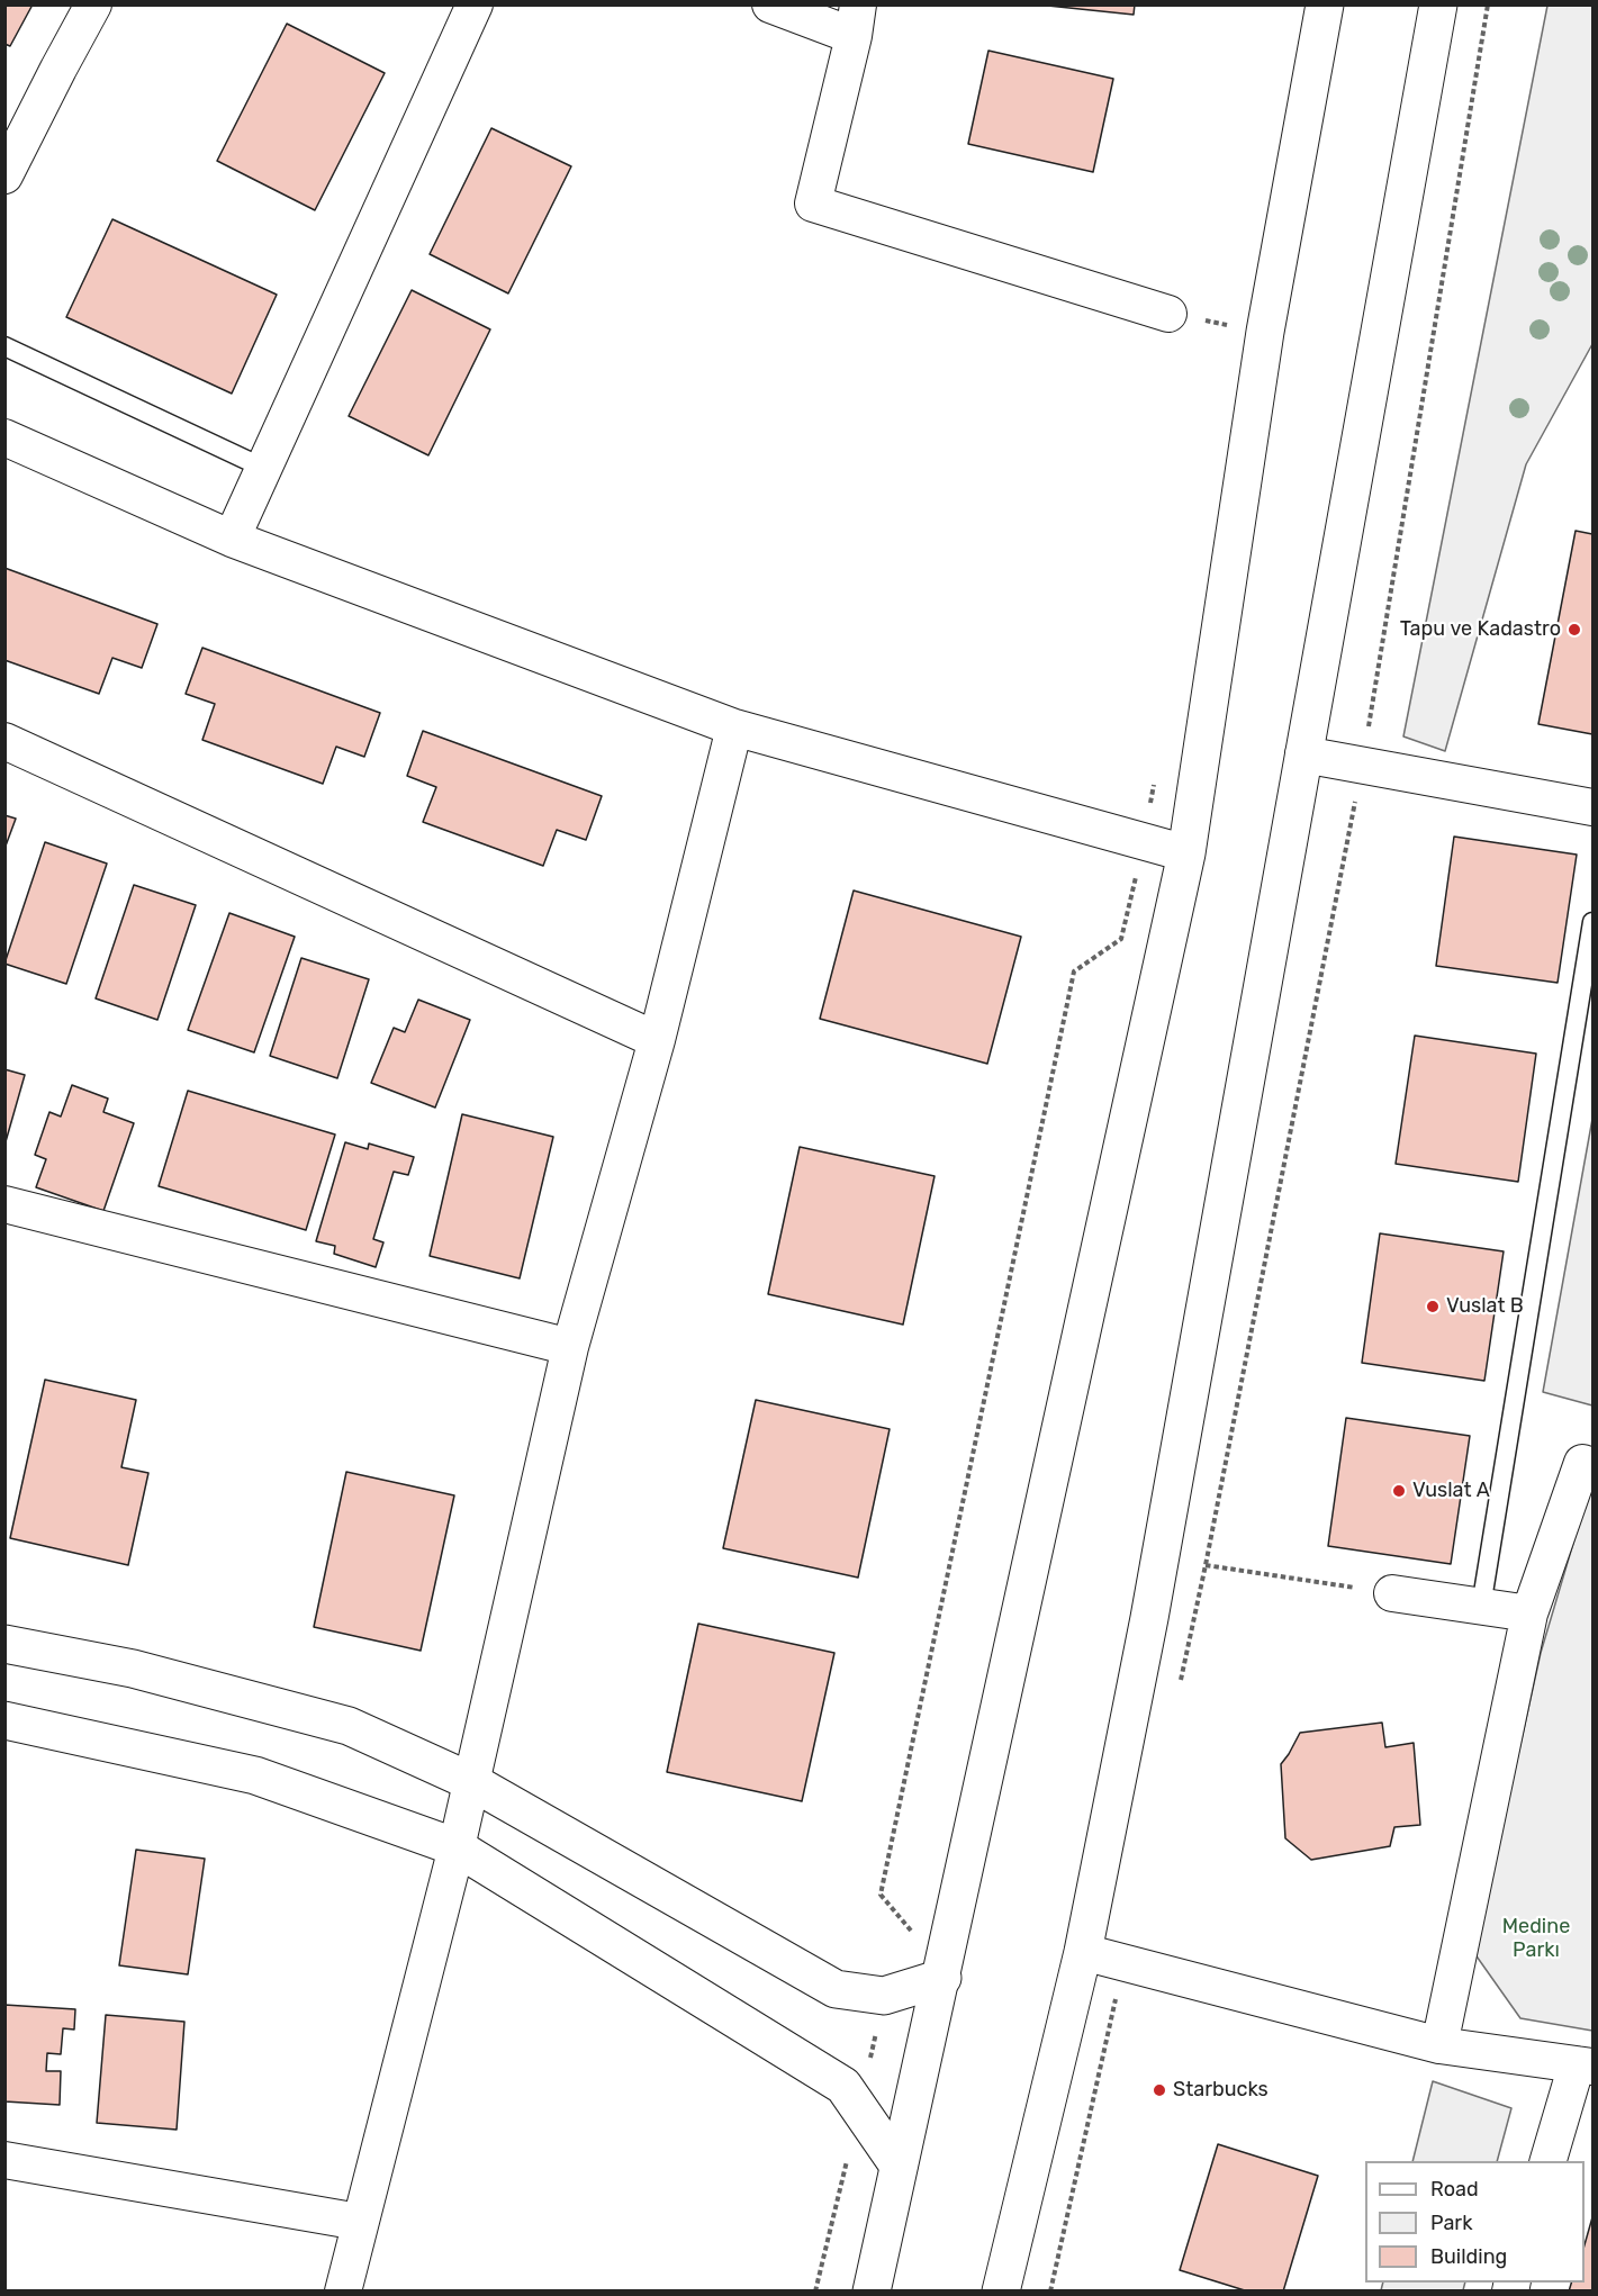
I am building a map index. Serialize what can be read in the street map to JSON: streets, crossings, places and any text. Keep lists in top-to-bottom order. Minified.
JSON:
{"parks":["Medine Parkı"],"places":["Tapu ve Kadastro","Vuslat B","Vuslat A","Starbucks"],"legend":["Road","Park","Building"]}
